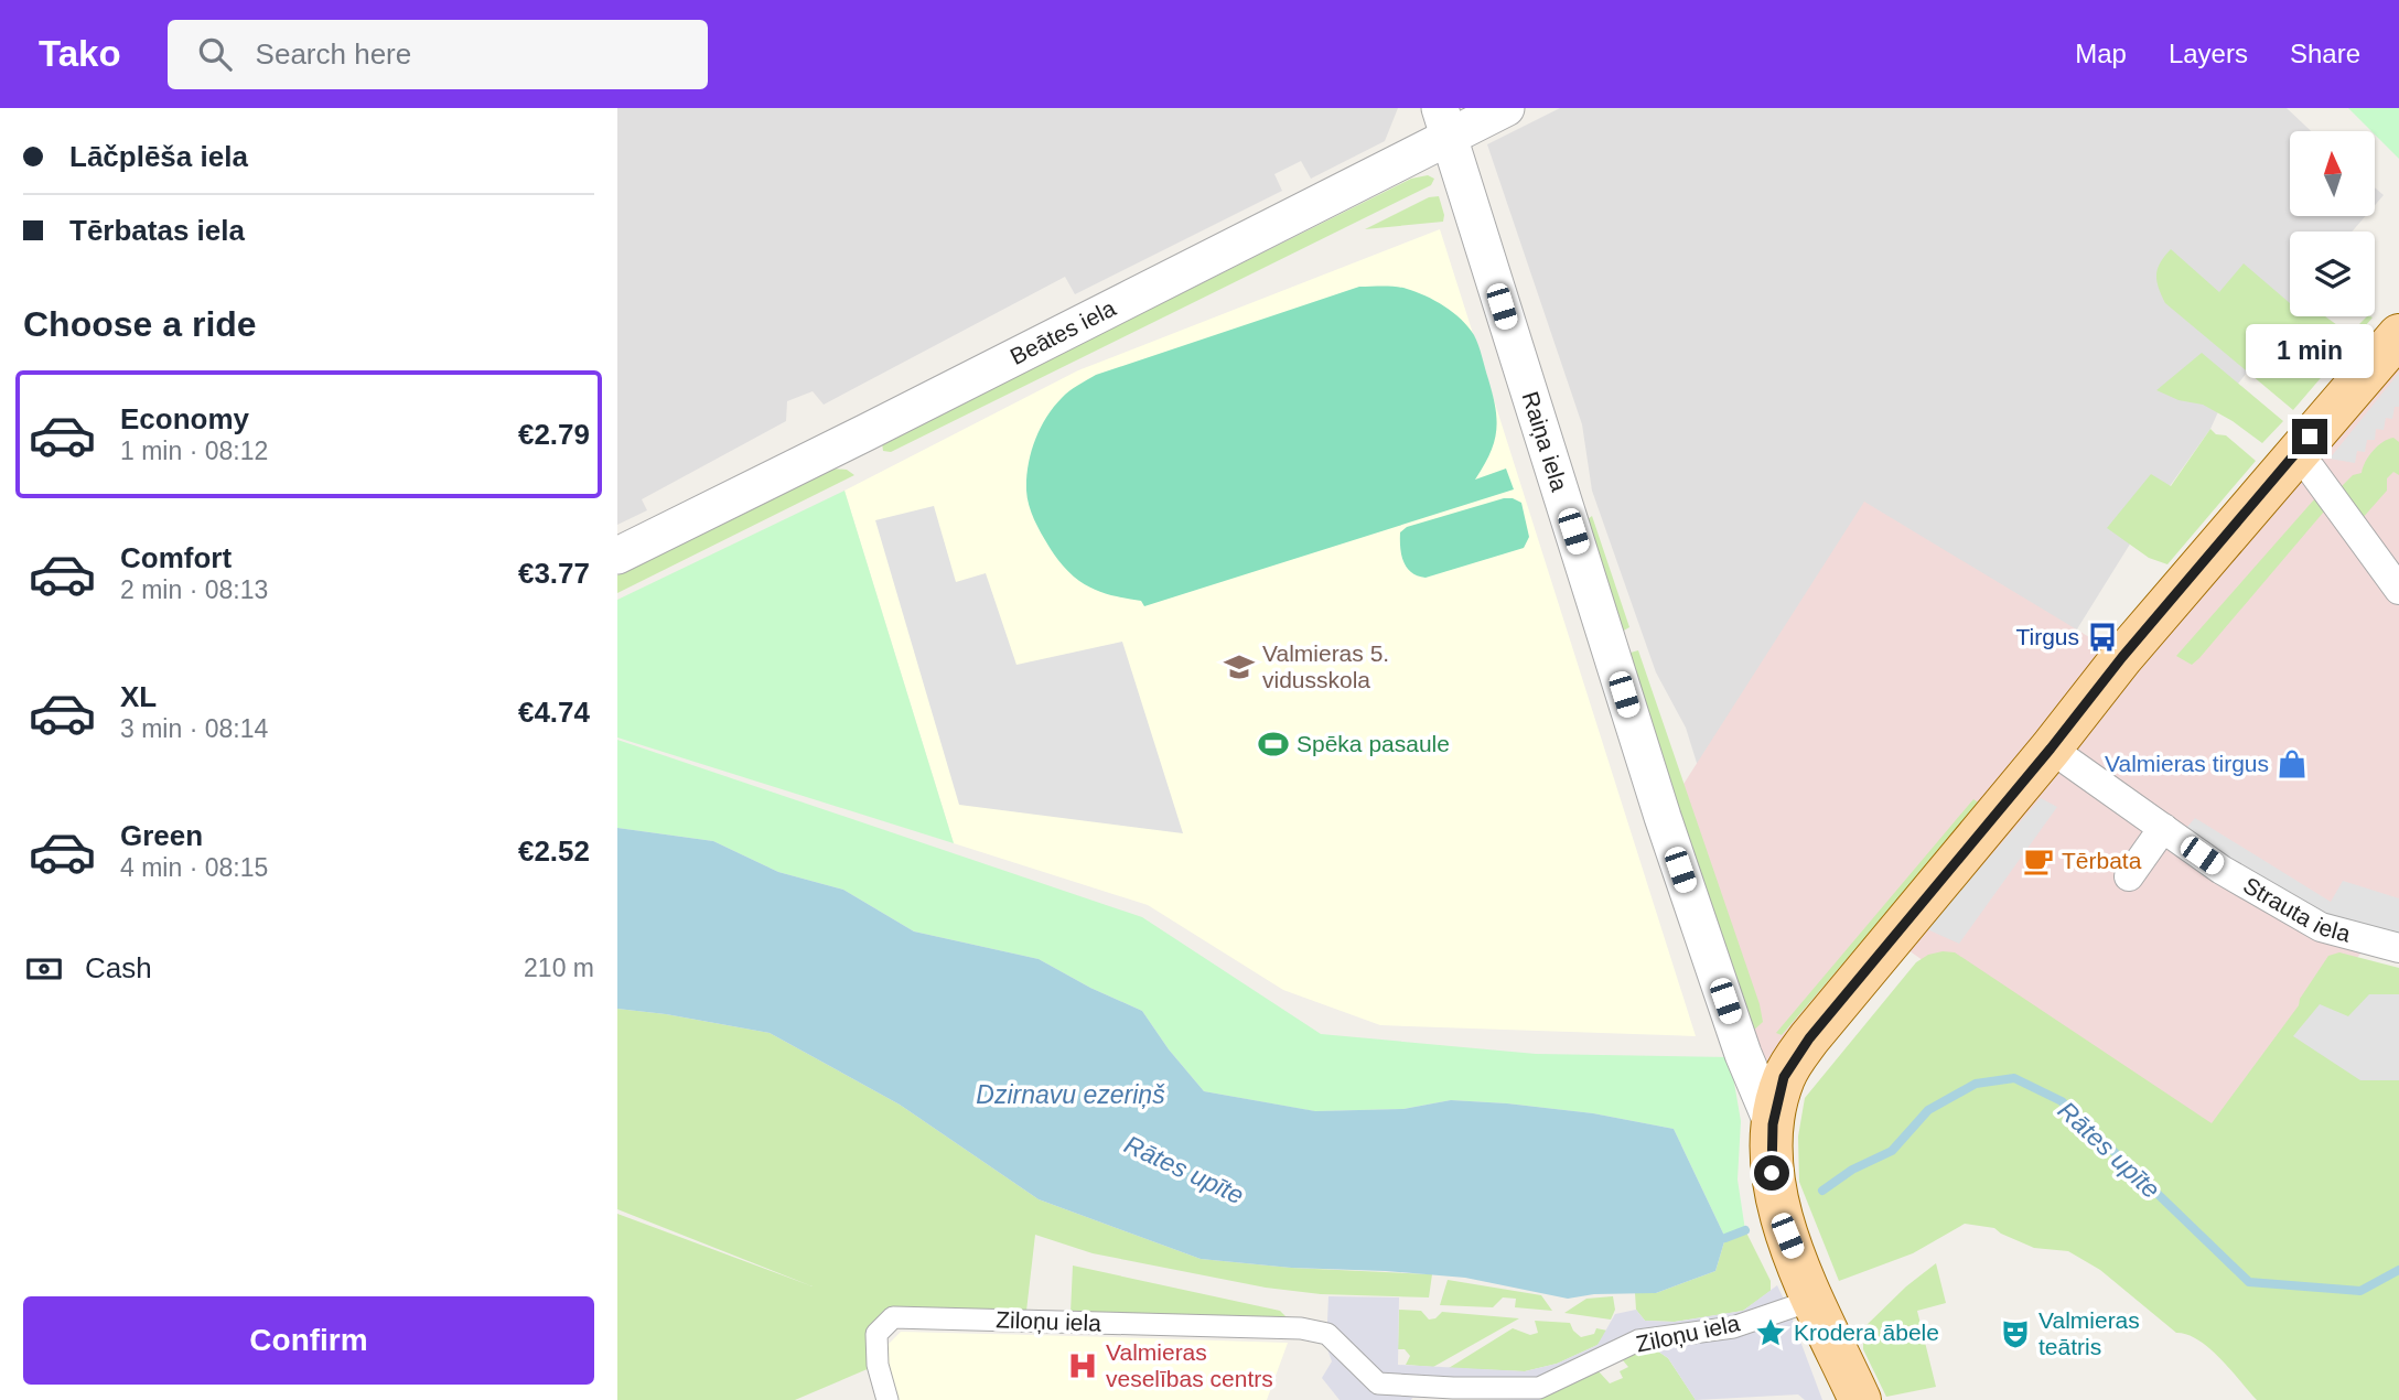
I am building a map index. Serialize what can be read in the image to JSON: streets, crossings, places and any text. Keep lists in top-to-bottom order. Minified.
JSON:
{"streets":{"street":["Beātes iela","Raiņa iela","Strauta iela","Ziloņu iela"]},"crossings":[["Beātes iela","Raiņa iela"]],"water":["Dzirnavu ezeriņš","Rātes upīte"],"places":{"bus stop":["Tirgus"],"school or university":["Valmieras 5. vidusskola"],"sports":["Spēka pasaule"],"shop":["Valmieras tirgus"],"cafe":["Tērbata"],"place":["Krodera ābele"],"theatre":["Valmieras teātris"],"hospital":["Valmieras veselības centrs"]},"north":"top","page":{"header":"Tako","search":"Search here","nav":["Map","Layers","Share"],"banner":["Lāčplēša iela","Tērbatas iela"],"heading":"Choose a ride","bubble":"1 min","list":[{"name":"Economy","note":"1 min · 08:12","value":"€2.79"},{"name":"Comfort","note":"2 min · 08:13","value":"€3.77"},{"name":"XL","note":"3 min · 08:14","value":"€4.74"},{"name":"Green","note":"4 min · 08:15","value":"€2.52"}],"pay":["Cash","210 m"],"buttons":"Confirm"}}
